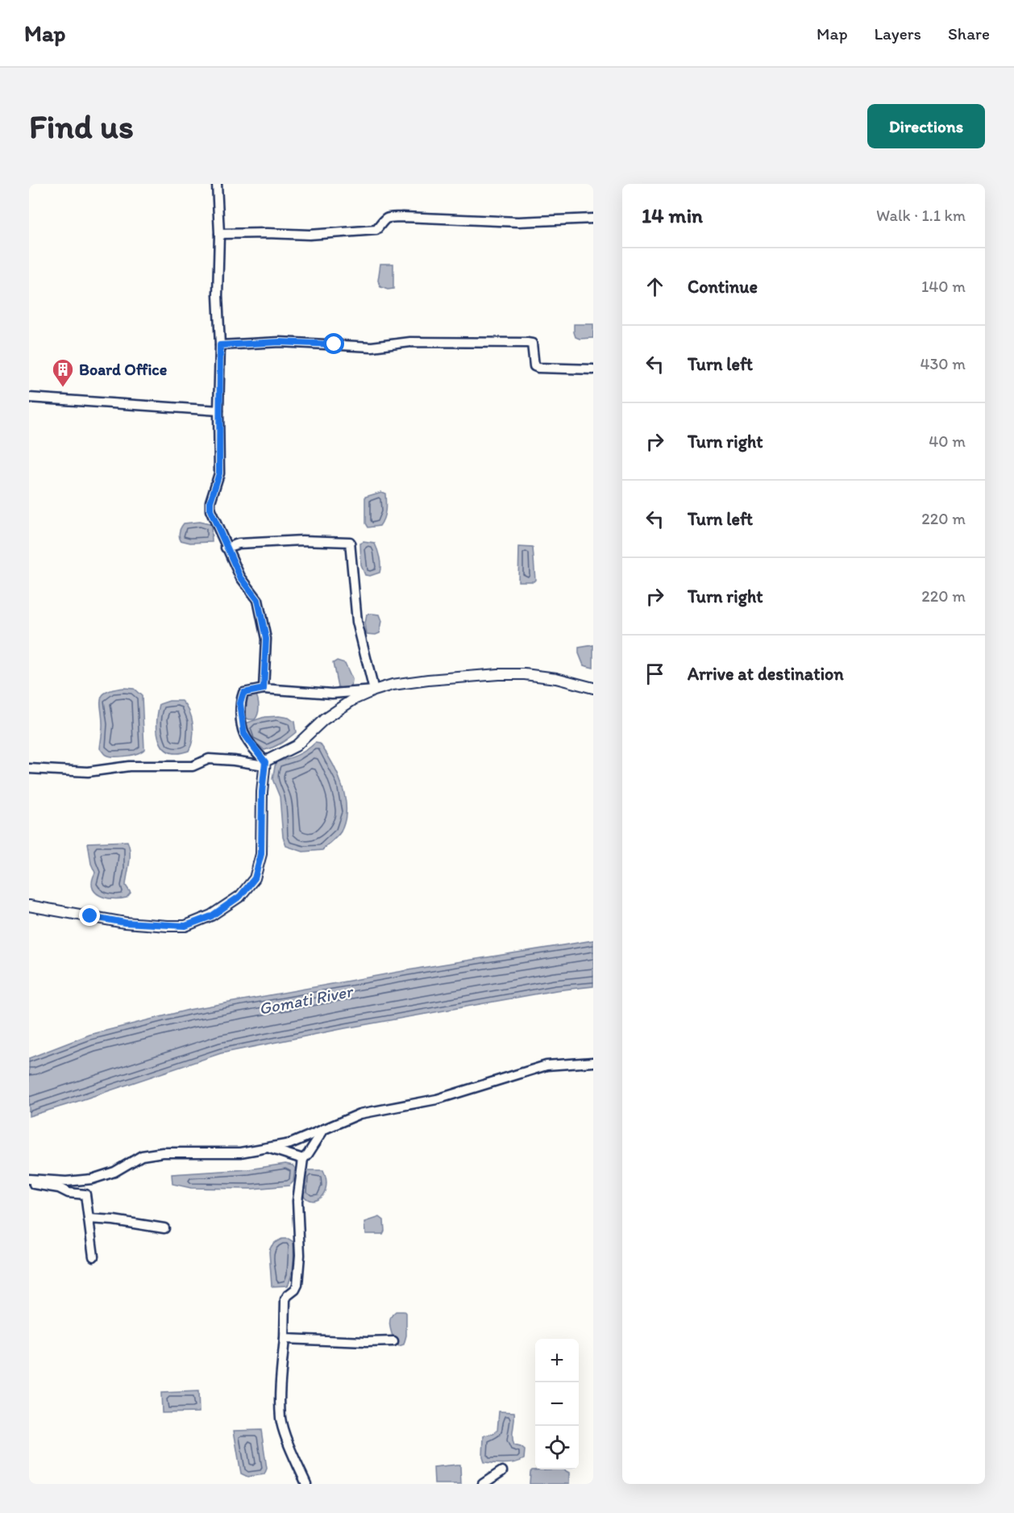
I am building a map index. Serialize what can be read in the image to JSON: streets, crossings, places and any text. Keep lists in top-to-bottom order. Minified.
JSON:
{"water":["Gomati River"],"places":{"building":["Board Office"]},"page":{"header":"Map","nav":["Map","Layers","Share"],"buttons":"Directions","title":"Find us","heading":["14 min","Walk · 1.1 km"],"list":[["Continue","140 m"],["Turn left","430 m"],["Turn right","40 m"],["Turn left","220 m"],["Turn right","220 m"],"Arrive at destination"],"map_buttons":["+","−"]}}
